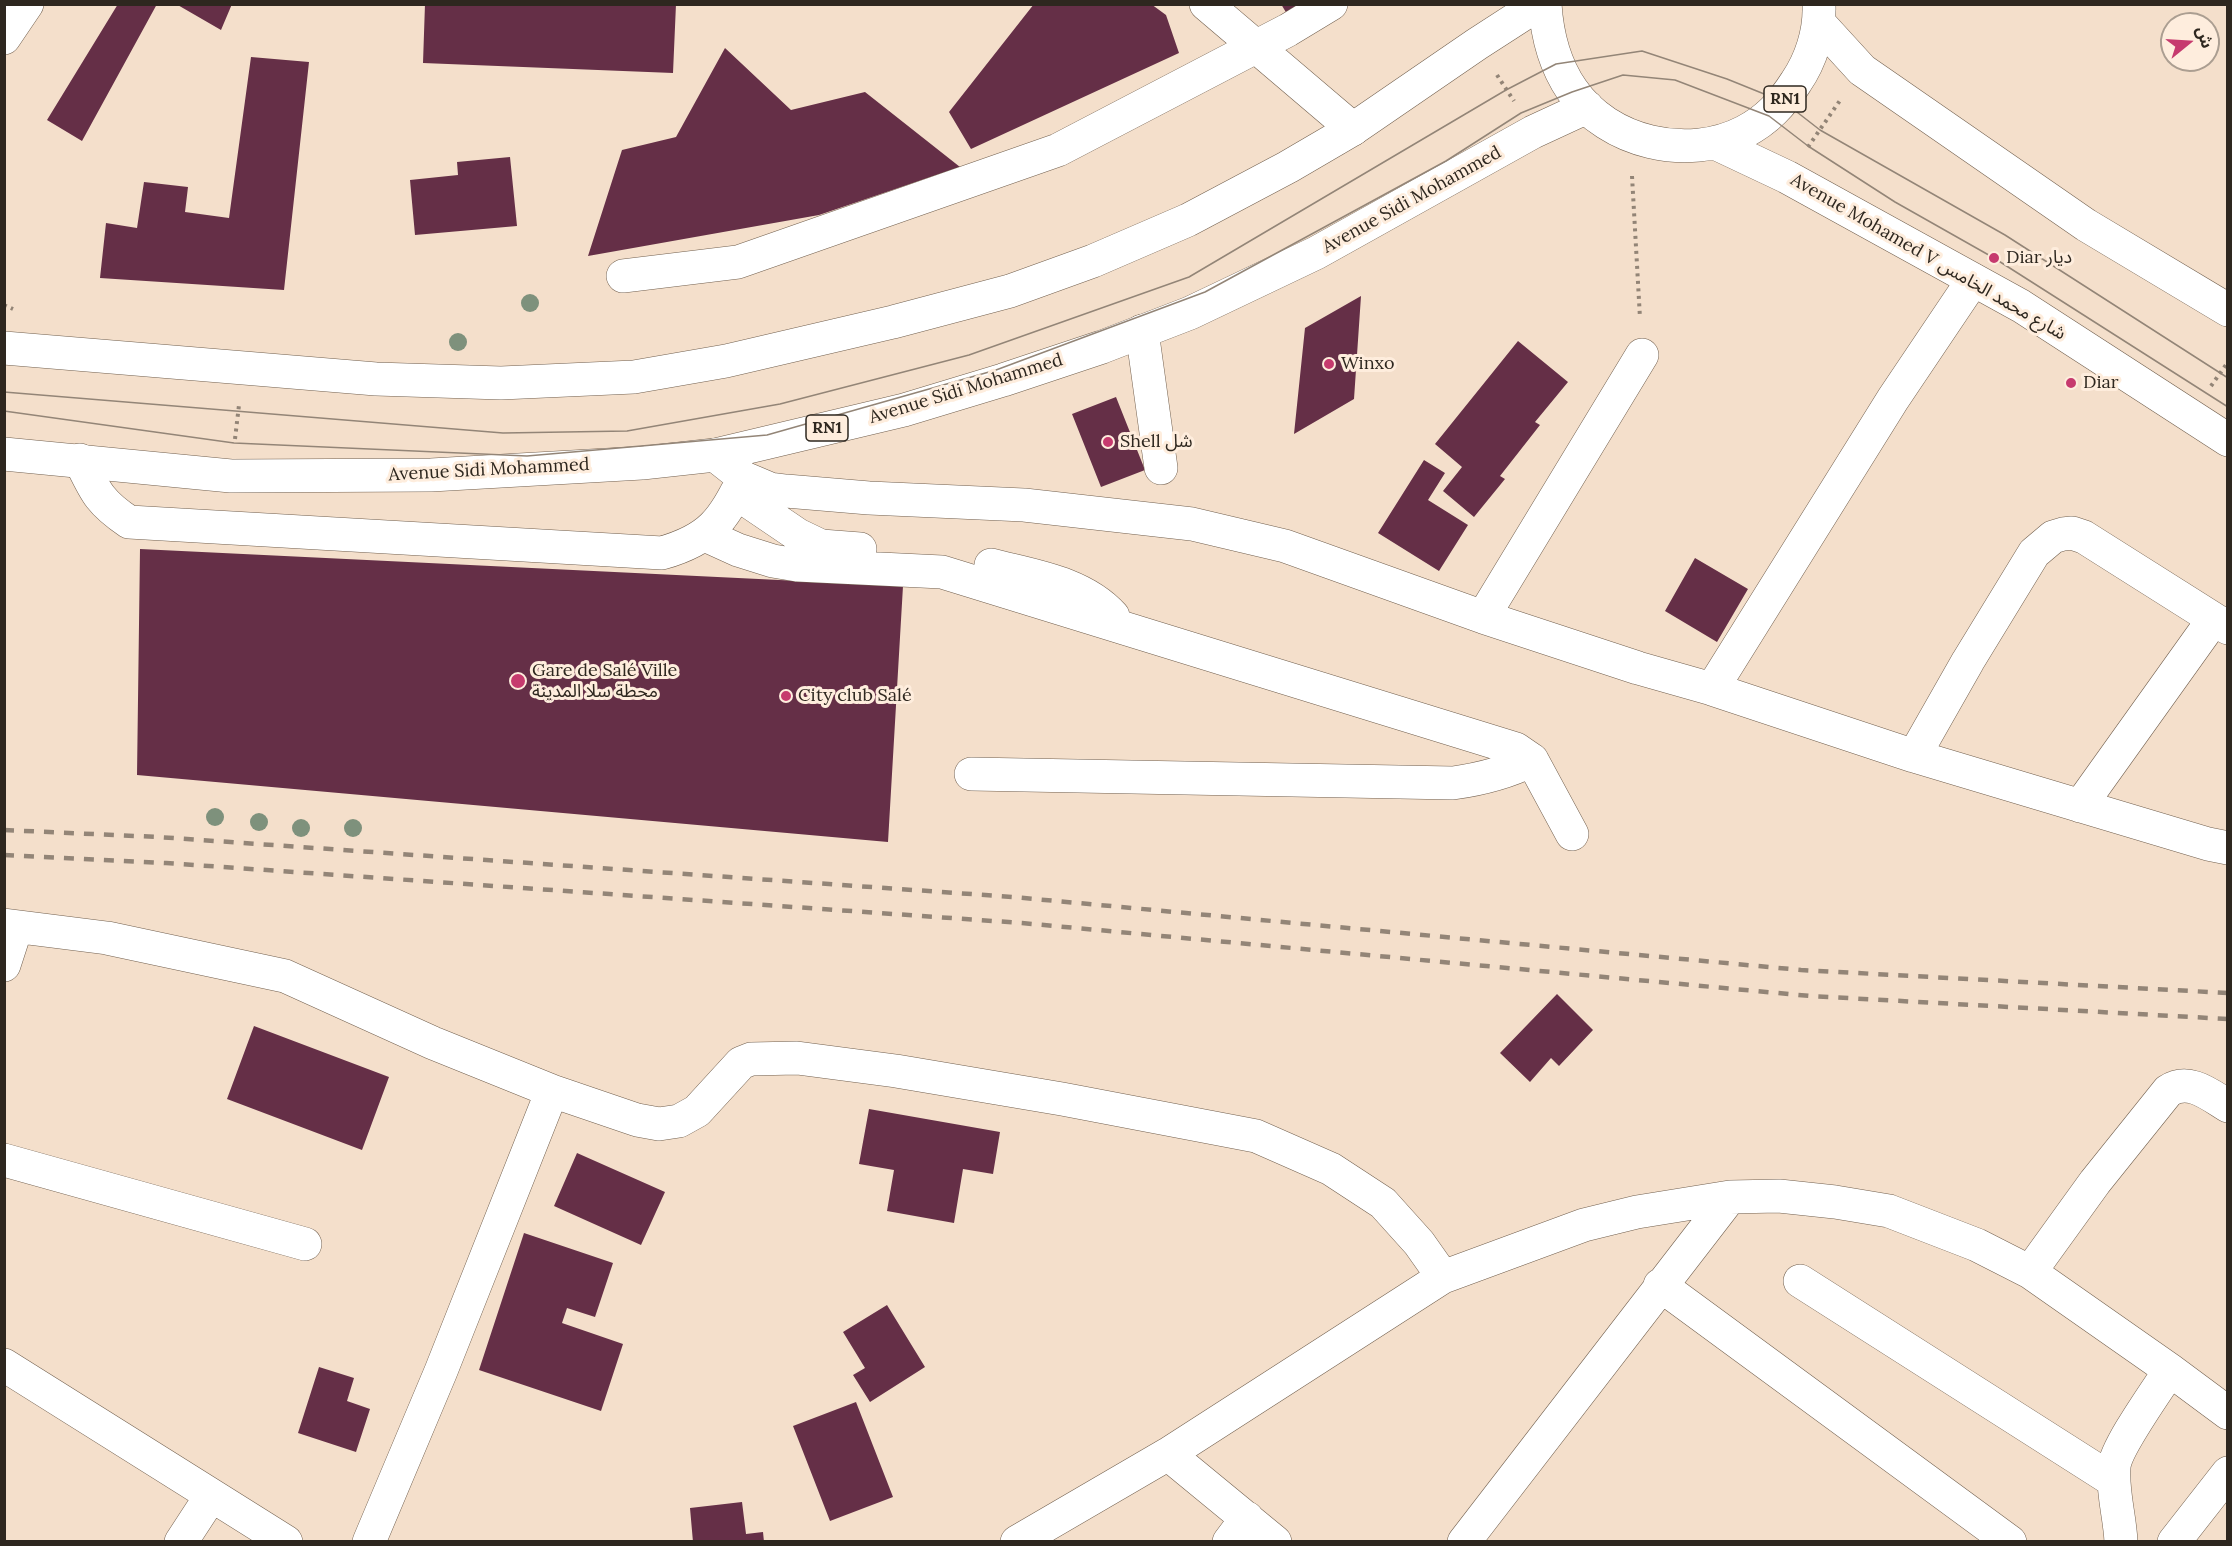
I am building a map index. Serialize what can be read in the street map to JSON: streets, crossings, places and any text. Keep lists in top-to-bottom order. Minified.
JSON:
{"streets":{"street":["RN1","Avenue Sidi Mohammed","Avenue Mohamed V شارع محمد الخامس"]},"crossings":[["RN1","Avenue Sidi Mohammed"],["RN1","Avenue Mohamed V شارع محمد الخامس"]],"places":["Diar ديار","Winxo","Diar","Shell شل","Gare de Salé Ville محطة سلا المدينة","City club Salé"],"north":"right"}
